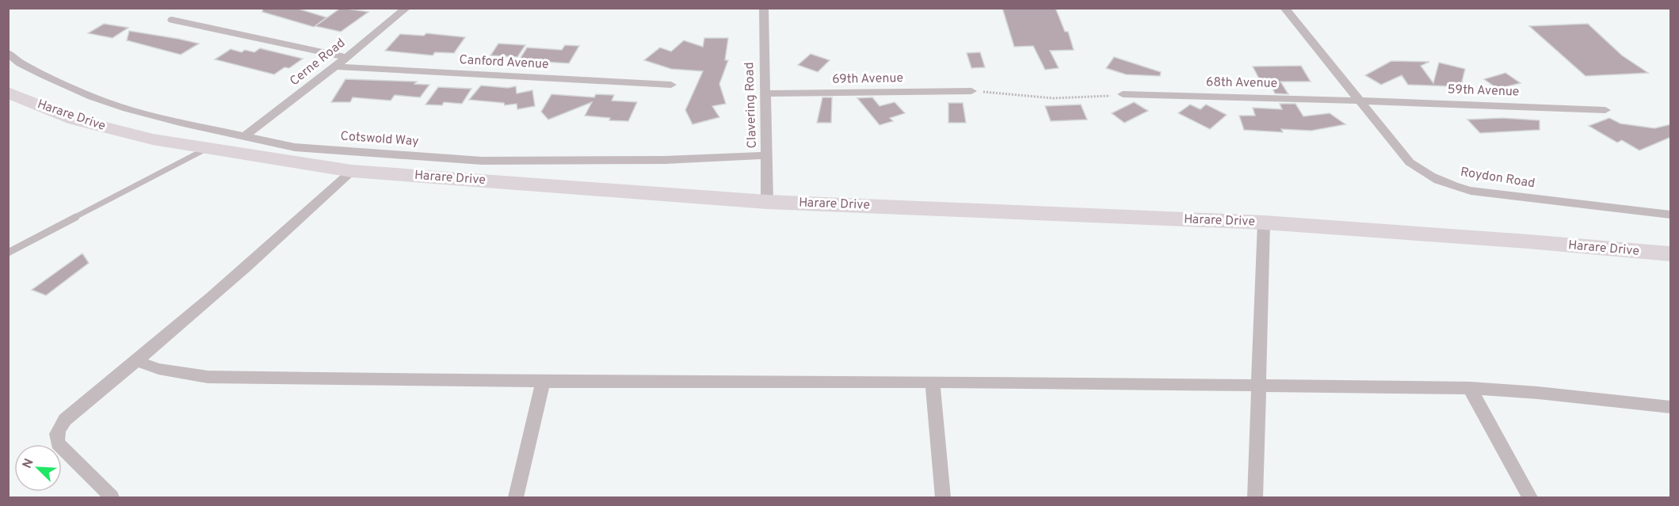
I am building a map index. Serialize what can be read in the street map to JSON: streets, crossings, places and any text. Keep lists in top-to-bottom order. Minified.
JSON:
{"streets":{"main road":["Harare Drive"],"street":["Cerne Road","Canford Avenue","69th Avenue","68th Avenue","59th Avenue","Clavering Road","Cotswold Way","Roydon Road"]},"crossings":[["Cerne Road","Canford Avenue"],["Cerne Road","Cotswold Way"],["69th Avenue","Clavering Road"],["68th Avenue","59th Avenue"],["68th Avenue","Roydon Road"],["59th Avenue","Roydon Road"],["Clavering Road","Harare Drive"],["Clavering Road","Cotswold Way"]],"north":"top left"}
